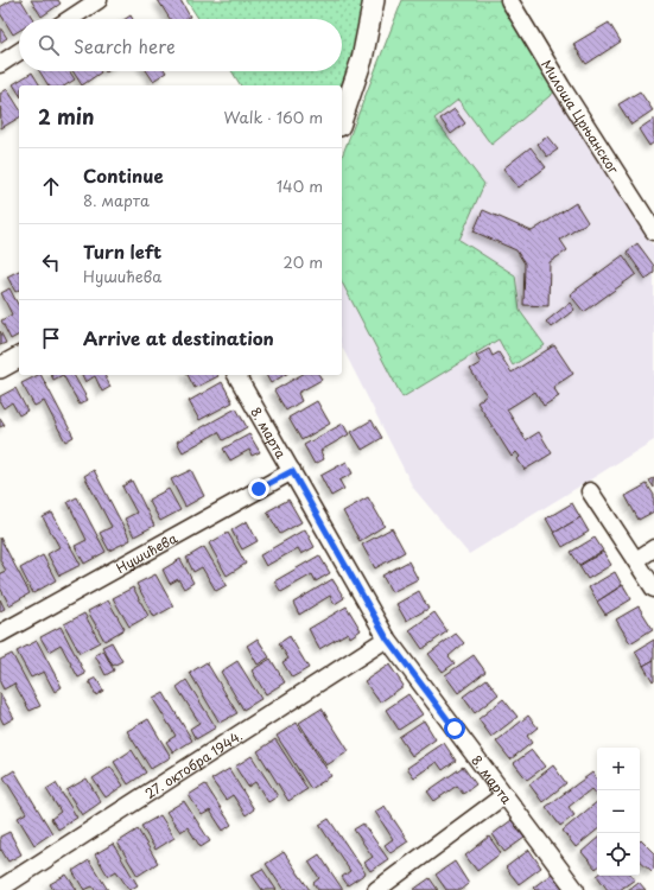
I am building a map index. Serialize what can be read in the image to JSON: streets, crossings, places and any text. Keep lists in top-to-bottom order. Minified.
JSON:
{"streets":{"street":["Милоша Црњанског","8. марта","Нушићева","27. октобра 1944."]},"crossings":[["8. марта","Нушићева"],["8. марта","27. октобра 1944."]],"page":{"search":"Search here","heading":["2 min","Walk · 160 m"],"list":[["Continue","8. марта","140 m"],["Turn left","Нушићева","20 m"],"Arrive at destination"],"map_buttons":["+","−"]}}
